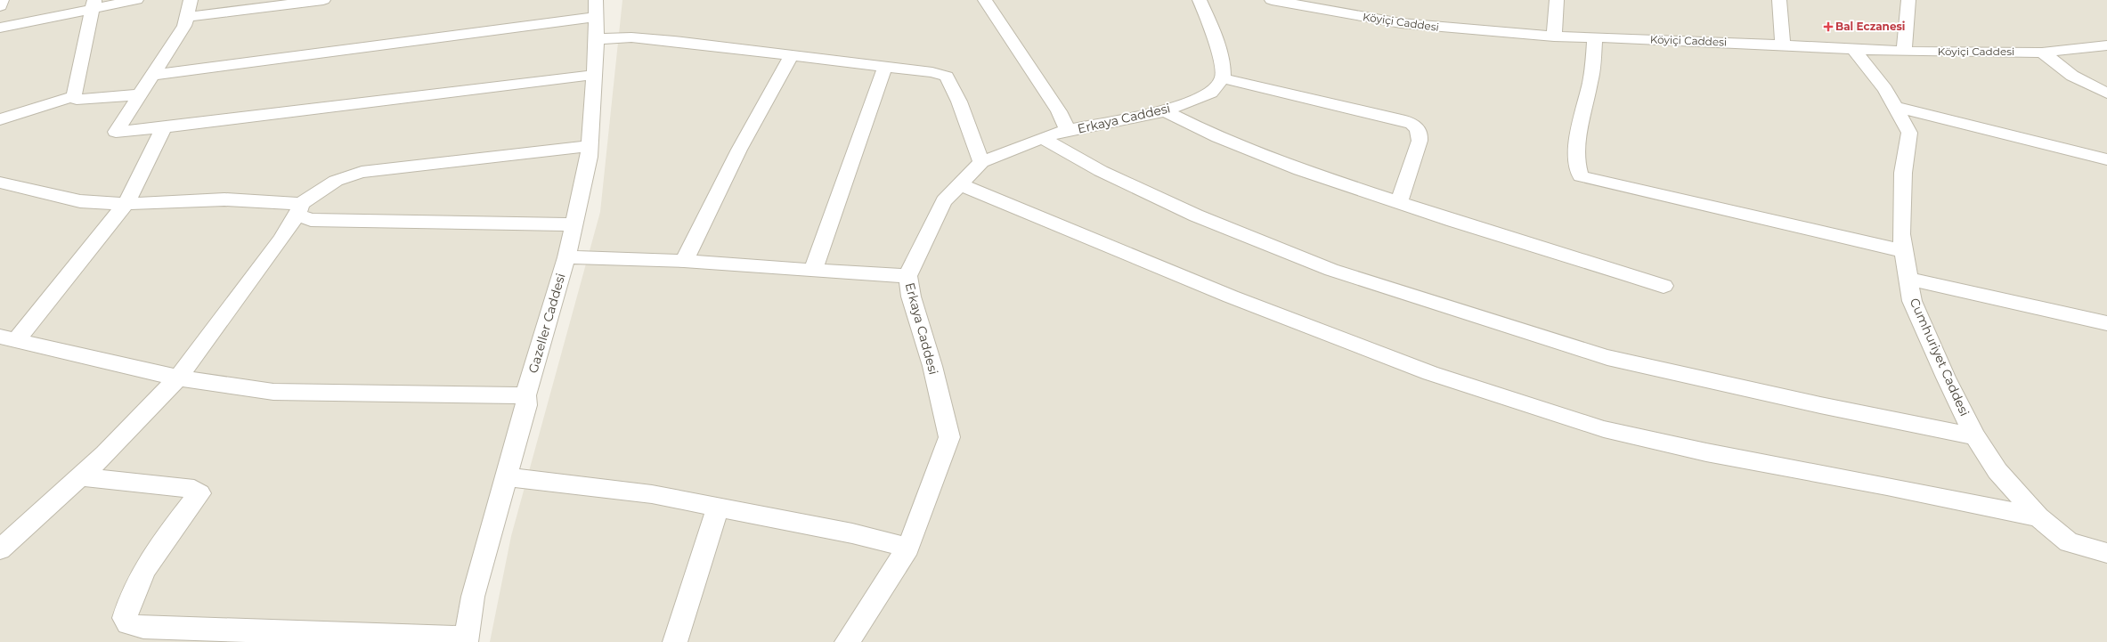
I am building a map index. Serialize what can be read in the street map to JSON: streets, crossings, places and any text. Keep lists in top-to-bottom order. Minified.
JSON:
{"streets":{"street":["Köyiçi Caddesi","Erkaya Caddesi","Gazeller Caddesi","Cumhuriyet Caddesi"]},"crossings":[["Köyiçi Caddesi","Cumhuriyet Caddesi"]],"places":{"health":["Bal Eczanesi"]}}
